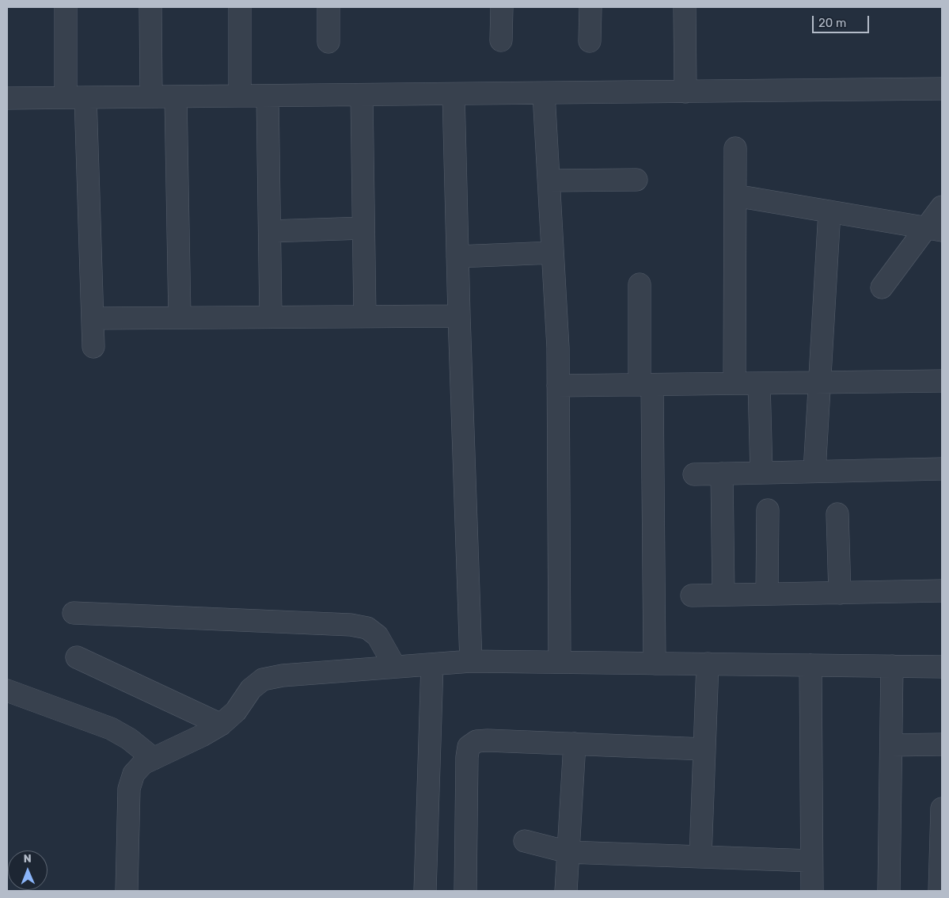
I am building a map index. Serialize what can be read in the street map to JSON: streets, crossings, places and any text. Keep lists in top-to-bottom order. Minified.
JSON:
{"scale_bar":"20 m","north":"top"}
